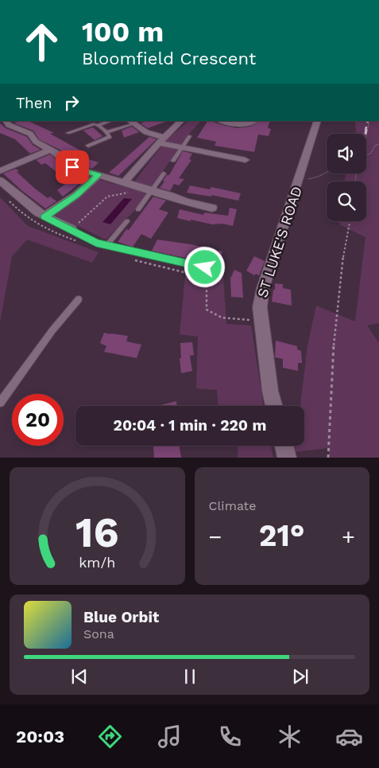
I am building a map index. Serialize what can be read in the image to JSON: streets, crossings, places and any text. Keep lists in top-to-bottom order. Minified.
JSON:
{"streets":{"street":["ST LUKE'S ROAD"]},"page":{"turn":["100 m","Bloomfield Crescent"],"then":"Then","limit":"20","trip":"20:04 · 1 min · 220 m","tile":"Climate","heat":["−","21°","+"],"song":["Blue Orbit","Sona"],"tabs":"20:03","gauge":["16","km/h"]}}
